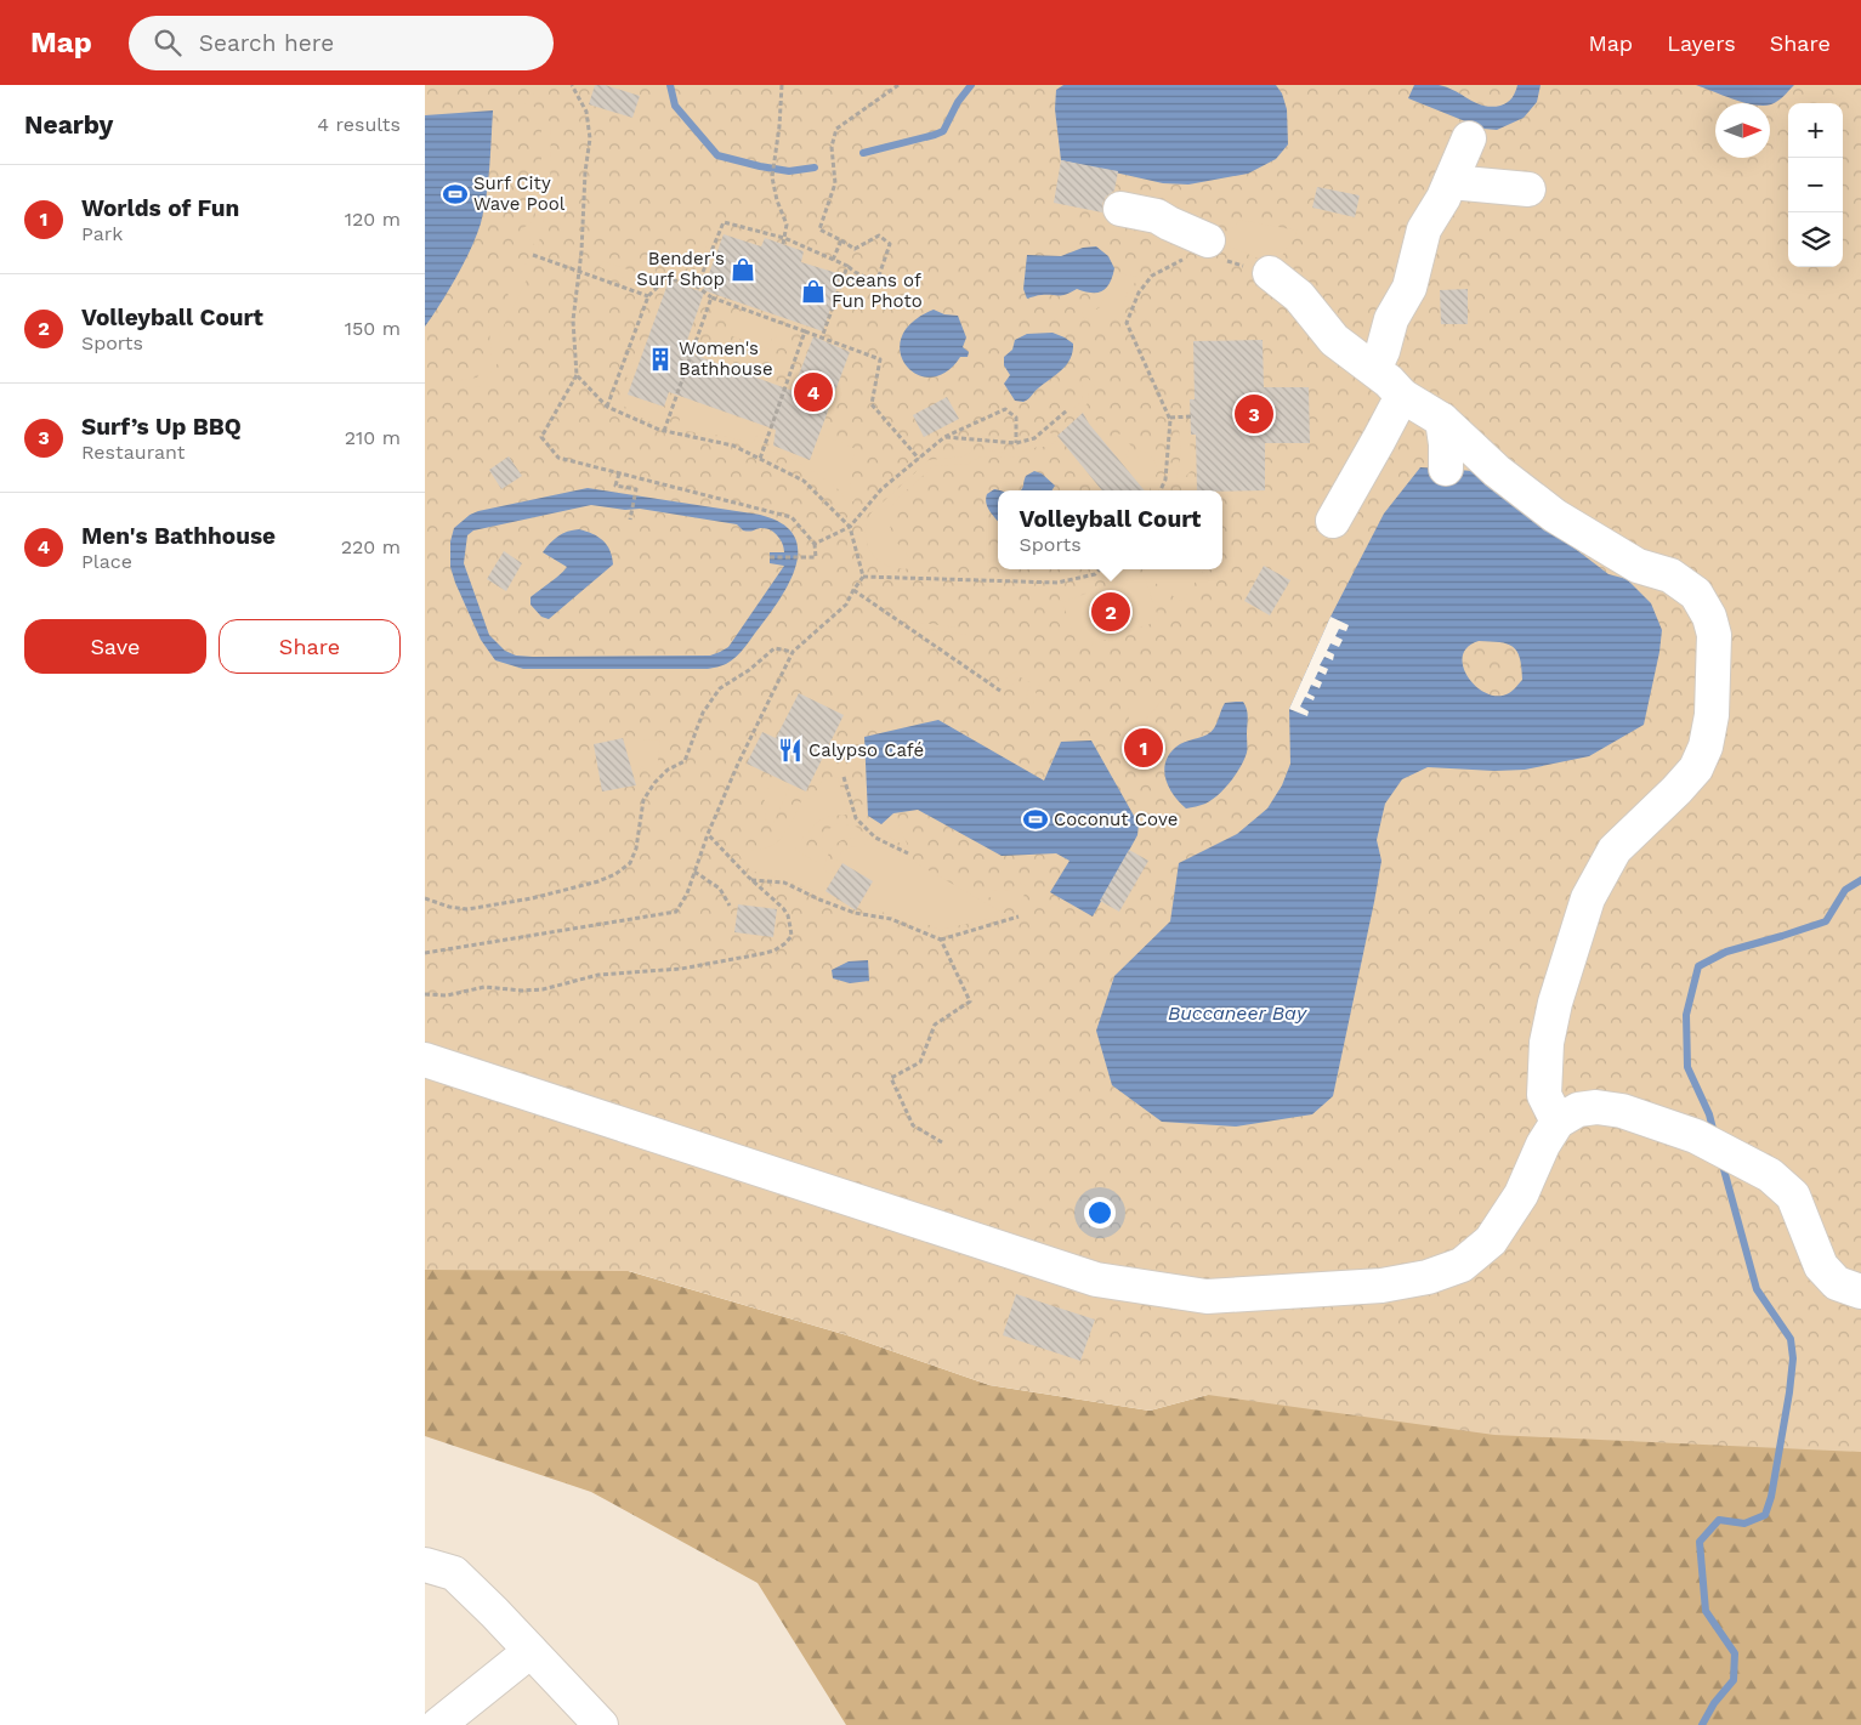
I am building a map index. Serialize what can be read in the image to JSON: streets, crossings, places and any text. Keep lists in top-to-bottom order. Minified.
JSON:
{"water":["Buccaneer Bay"],"places":{"sports":["Surf City Wave Pool","Coconut Cove"],"shop":["Bender's Surf Shop","Oceans of Fun Photo"],"building":["Women's Bathhouse"],"restaurant":["Calypso Café"]},"north":"right","page":{"header":"Map","search":"Search here","nav":["Map","Layers","Share"],"heading":["Nearby","4 results"],"map_buttons":["+","−"],"list":[{"mark":"1","name":"Worlds of Fun","note":"Park","value":"120 m"},{"mark":"2","name":"Volleyball Court","note":"Sports","value":"150 m"},{"mark":"3","name":"Surf’s Up BBQ","note":"Restaurant","value":"210 m"},{"mark":"4","name":"Men's Bathhouse","note":"Place","value":"220 m"}],"pins":["4","3","2","1"],"popup":["Volleyball Court","Sports"],"buttons":["Save","Share"]}}
